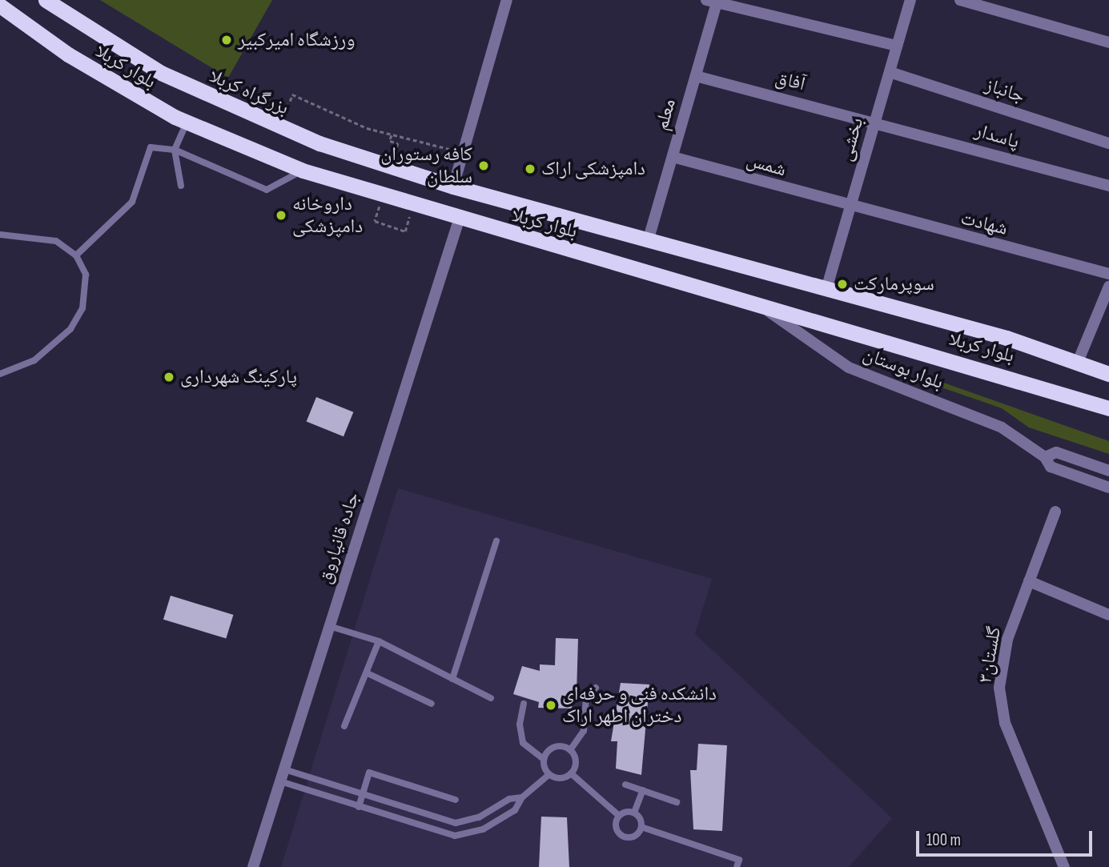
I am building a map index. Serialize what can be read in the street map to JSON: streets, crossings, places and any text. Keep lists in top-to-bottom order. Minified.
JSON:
{"streets":{"highway":["بلوار کربلا","بزرگراه کربلا"],"street":["آفاق","جانباز","معلم","پاسدار","بخشی","شمس","شهادت","بلوار بوستان","جاده قانیاروق","گلستان۳"]},"crossings":[["بلوار کربلا","بزرگراه کربلا"],["بلوار کربلا","معلم"],["بلوار کربلا","بخشی"],["بلوار کربلا","بلوار بوستان"],["بلوار کربلا","جاده قانیاروق"],["آفاق","معلم"],["آفاق","پاسدار"],["آفاق","بخشی"],["جانباز","بخشی"],["معلم","شمس"],["پاسدار","بخشی"],["بخشی","شمس"],["بخشی","شهادت"],["شمس","شهادت"]],"places":["ورزشگاه امیرکبیر","کافه رستوران سلطان","دامپزشکی اراک","داروخانه دامپزشکی","سوپرمارکت","پارکینگ شهرداری","دانشکده فنی و حرفه‌ای دختران اطهر اراک"],"scale_bar":"100 m"}
